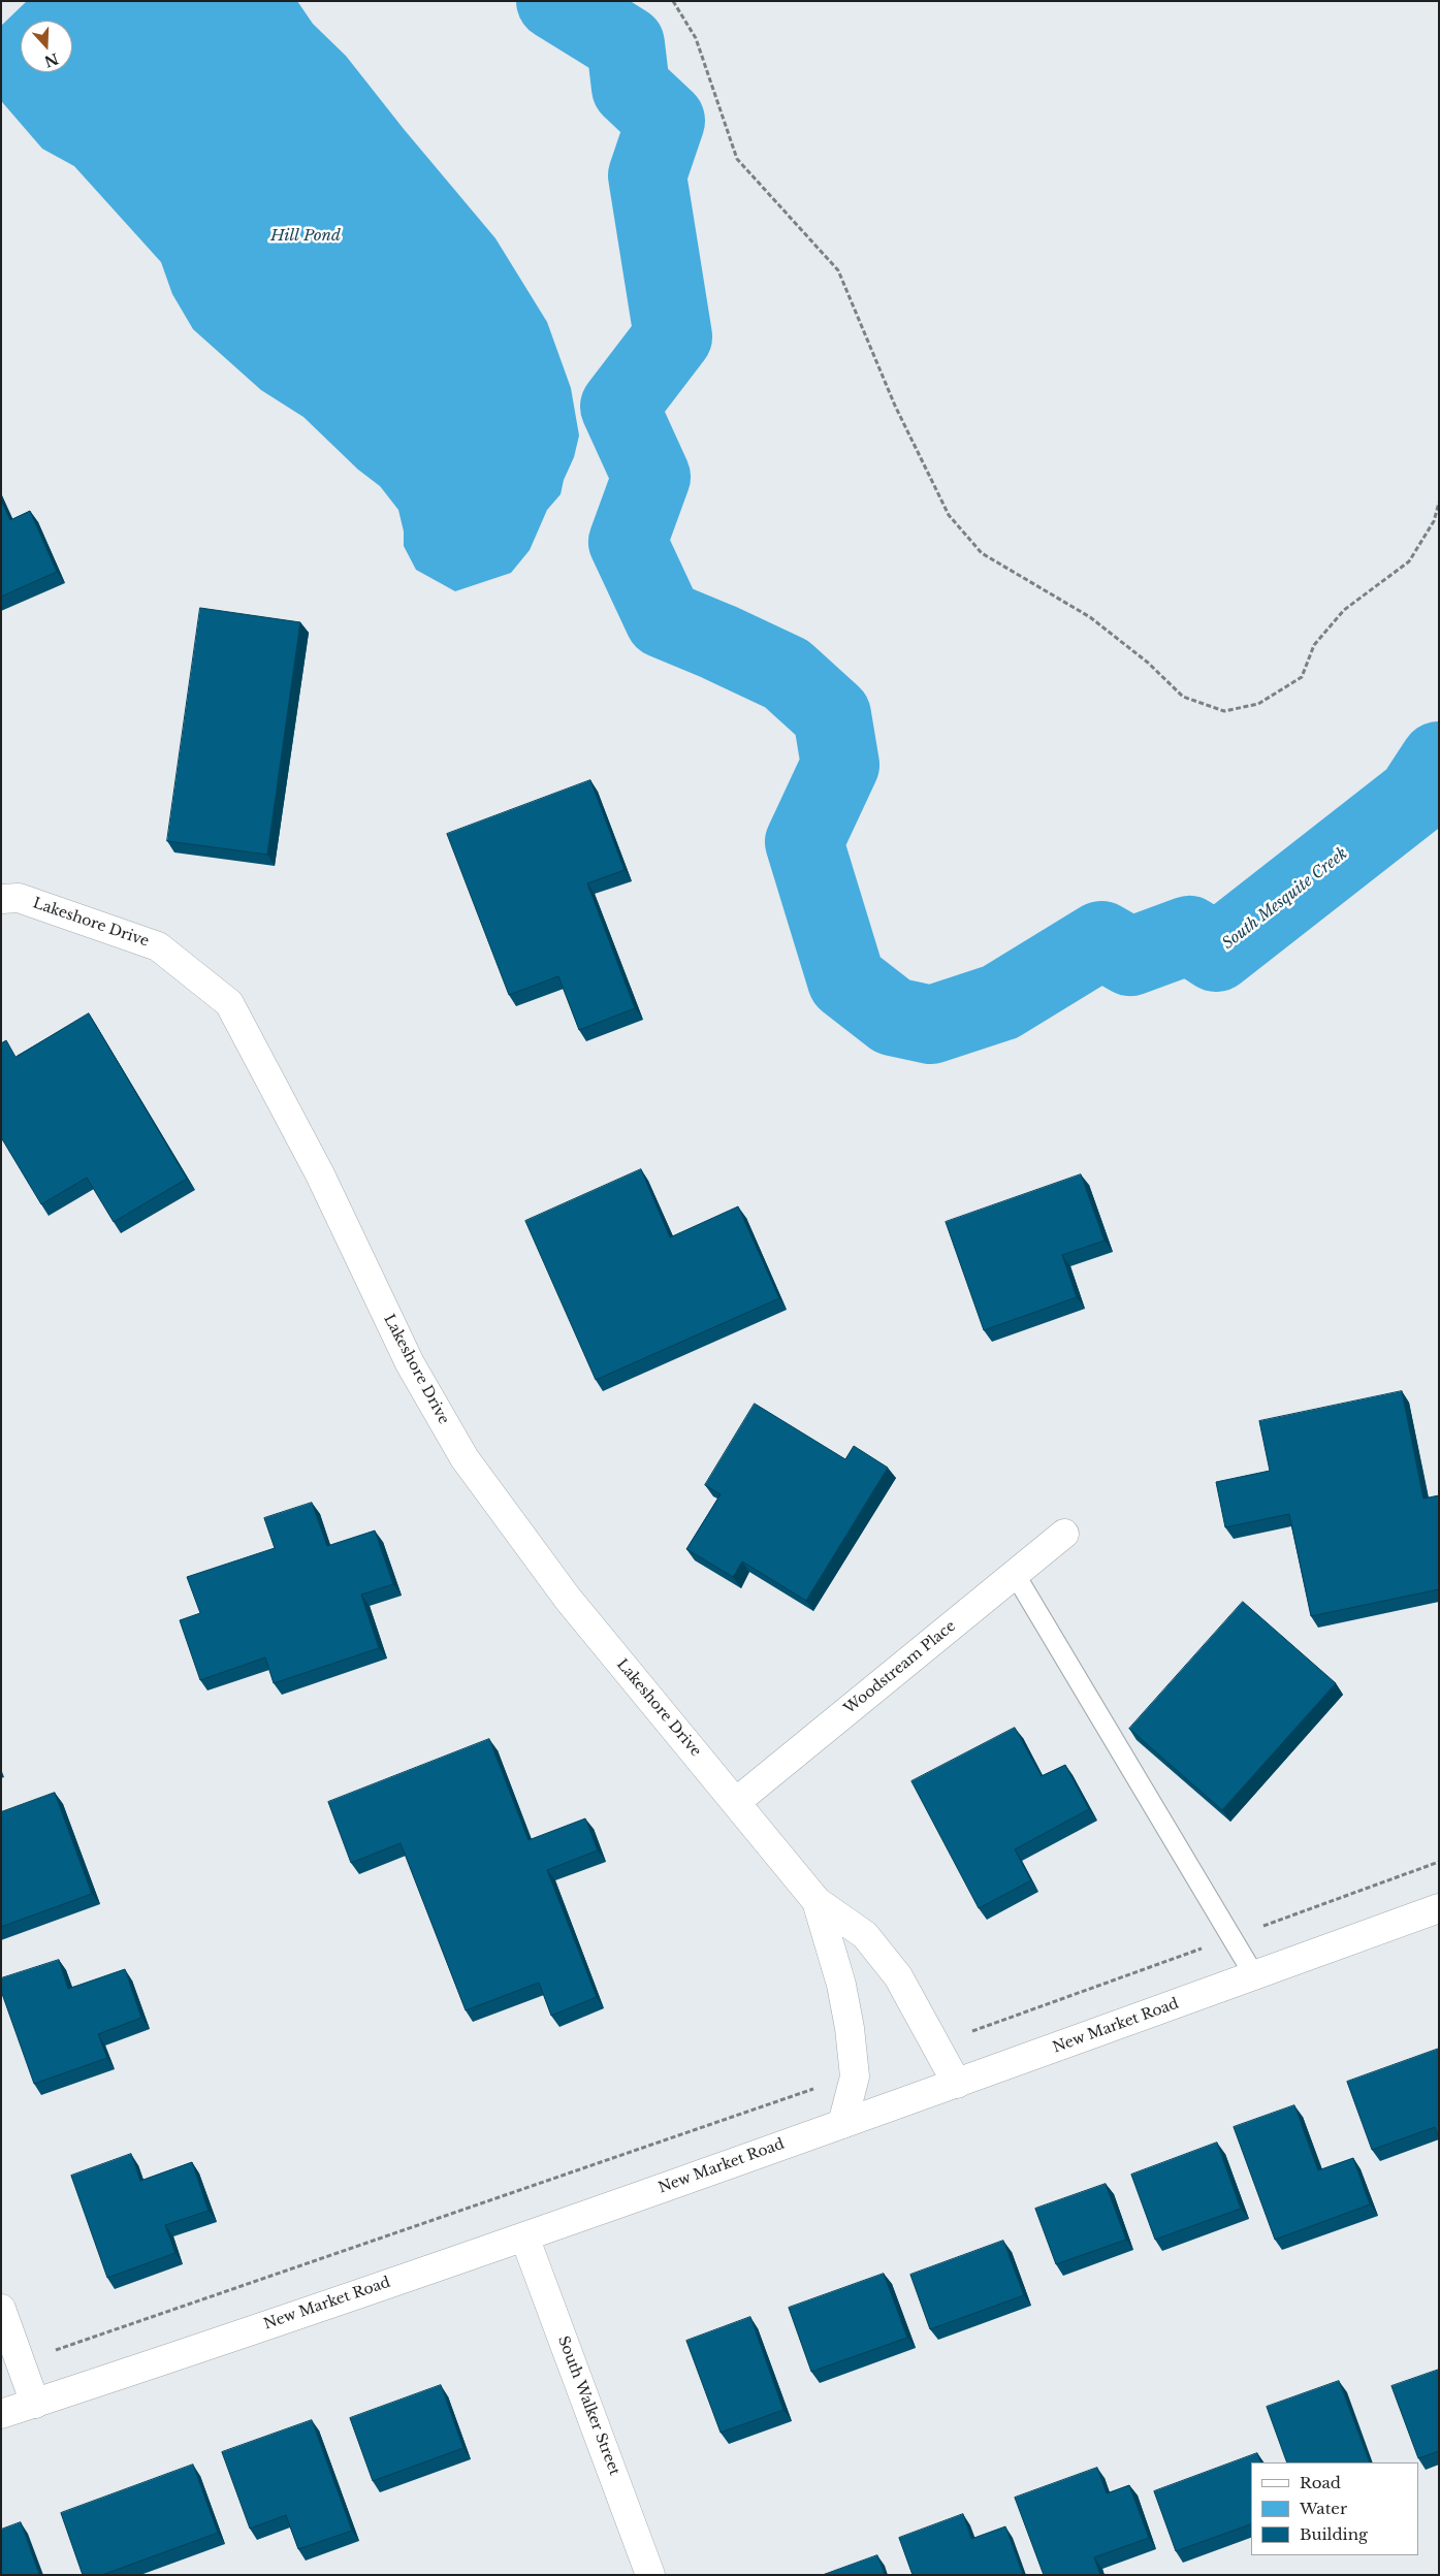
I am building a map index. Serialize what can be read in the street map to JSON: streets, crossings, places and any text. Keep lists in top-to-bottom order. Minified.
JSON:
{"streets":{"street":["Lakeshore Drive","Woodstream Place","New Market Road","South Walker Street"]},"crossings":[["Lakeshore Drive","Woodstream Place"],["Lakeshore Drive","New Market Road"],["New Market Road","South Walker Street"]],"water":["Hill Pond","South Mesquite Creek"],"legend":["Road","Water","Building"],"north":"bottom"}
